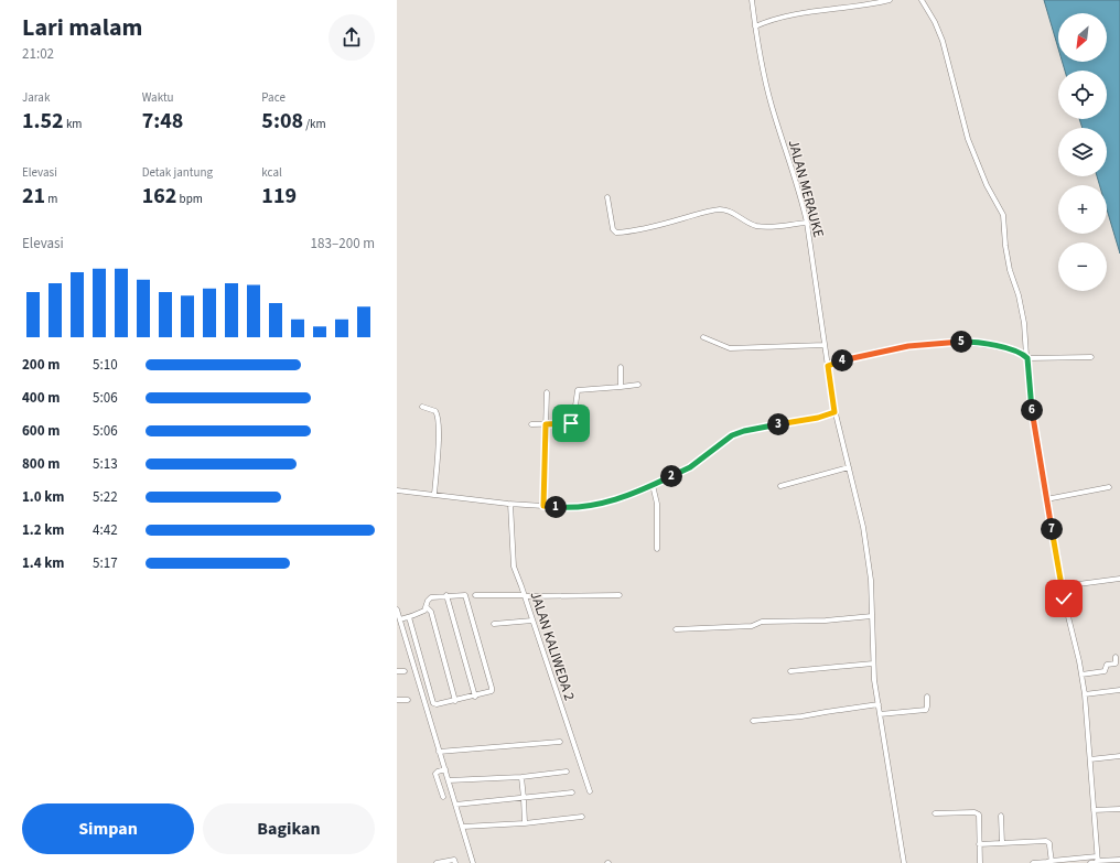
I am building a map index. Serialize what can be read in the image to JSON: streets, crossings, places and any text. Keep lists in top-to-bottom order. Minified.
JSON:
{"streets":{"street":["JALAN MERAUKE","JALAN KALIWEDA 2"]},"north":"bottom left","page":{"heading":["Lari malam","21:02"],"map_buttons":["+","−"],"stats":[["Jarak","1.52 km"],["Waktu","7:48"],["Pace","5:08 /km"],["Elevasi","21 m"],["Detak jantung","162 bpm"],["kcal","119"]],"chart":["Elevasi","183–200 m"],"pins":["5","4","6","3","2","1","7"],"list":[{"name":"200 m","note":"5:10"},{"name":"400 m","note":"5:06"},{"name":"600 m","note":"5:06"},{"name":"800 m","note":"5:13"},{"name":"1.0 km","note":"5:22"},{"name":"1.2 km","note":"4:42"},{"name":"1.4 km","note":"5:17"}],"buttons":["Simpan","Bagikan"]}}
